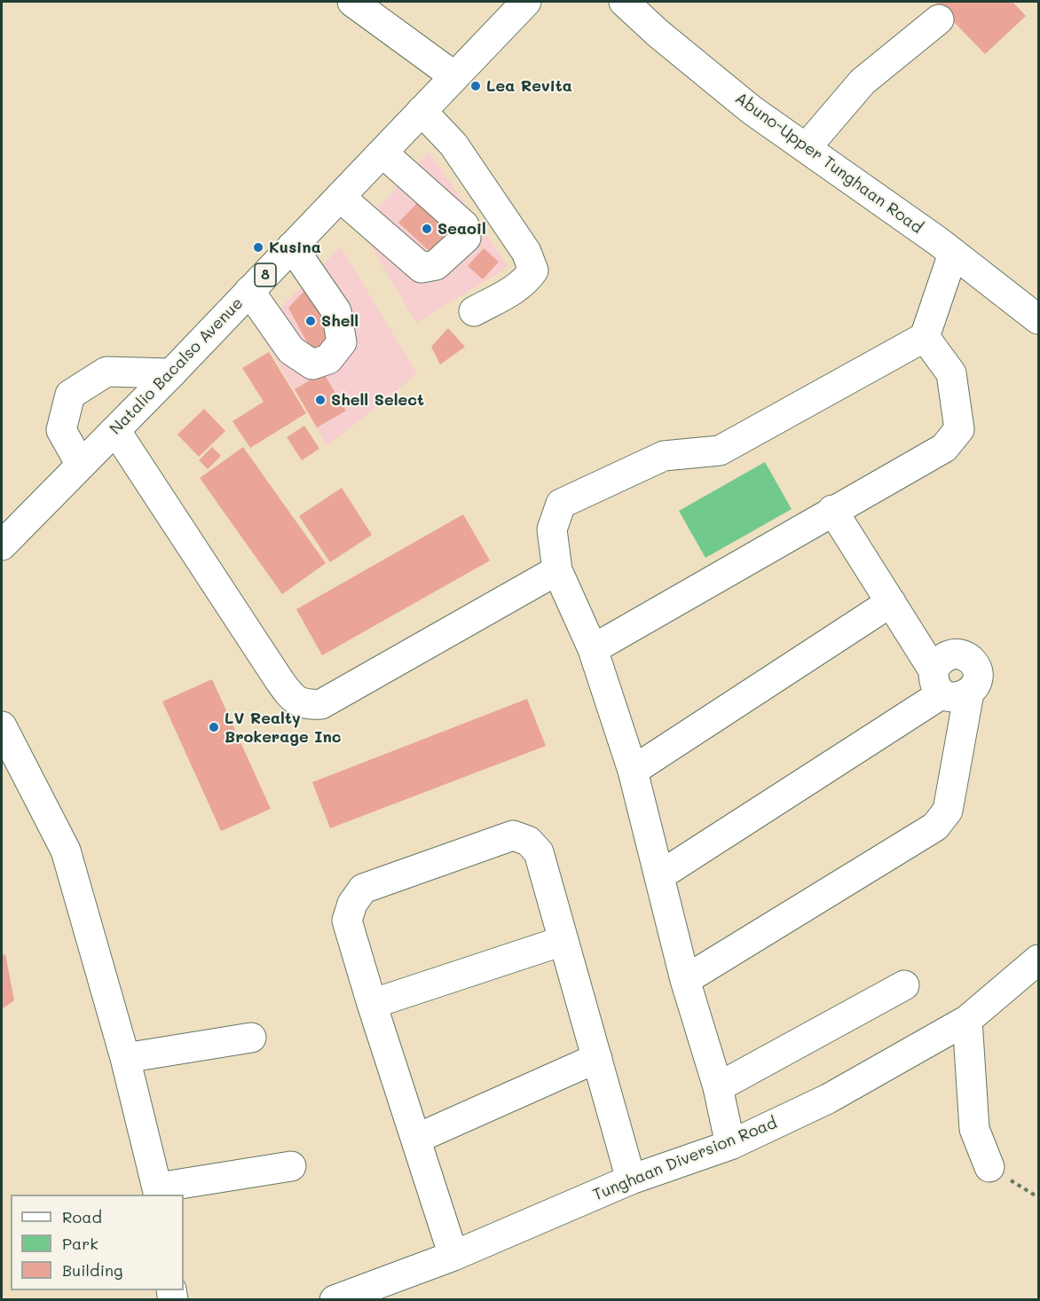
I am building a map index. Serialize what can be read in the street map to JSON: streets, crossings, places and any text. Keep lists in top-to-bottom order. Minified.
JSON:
{"streets":{"main road":["Abuno-Upper Tunghaan Road","8","Natalio Bacalso Avenue","Tunghaan Diversion Road"]},"places":["Lea Revita","Seaoil","Kusina","Shell","Shell Select","LV Realty Brokerage Inc"],"legend":["Road","Park","Building"]}
